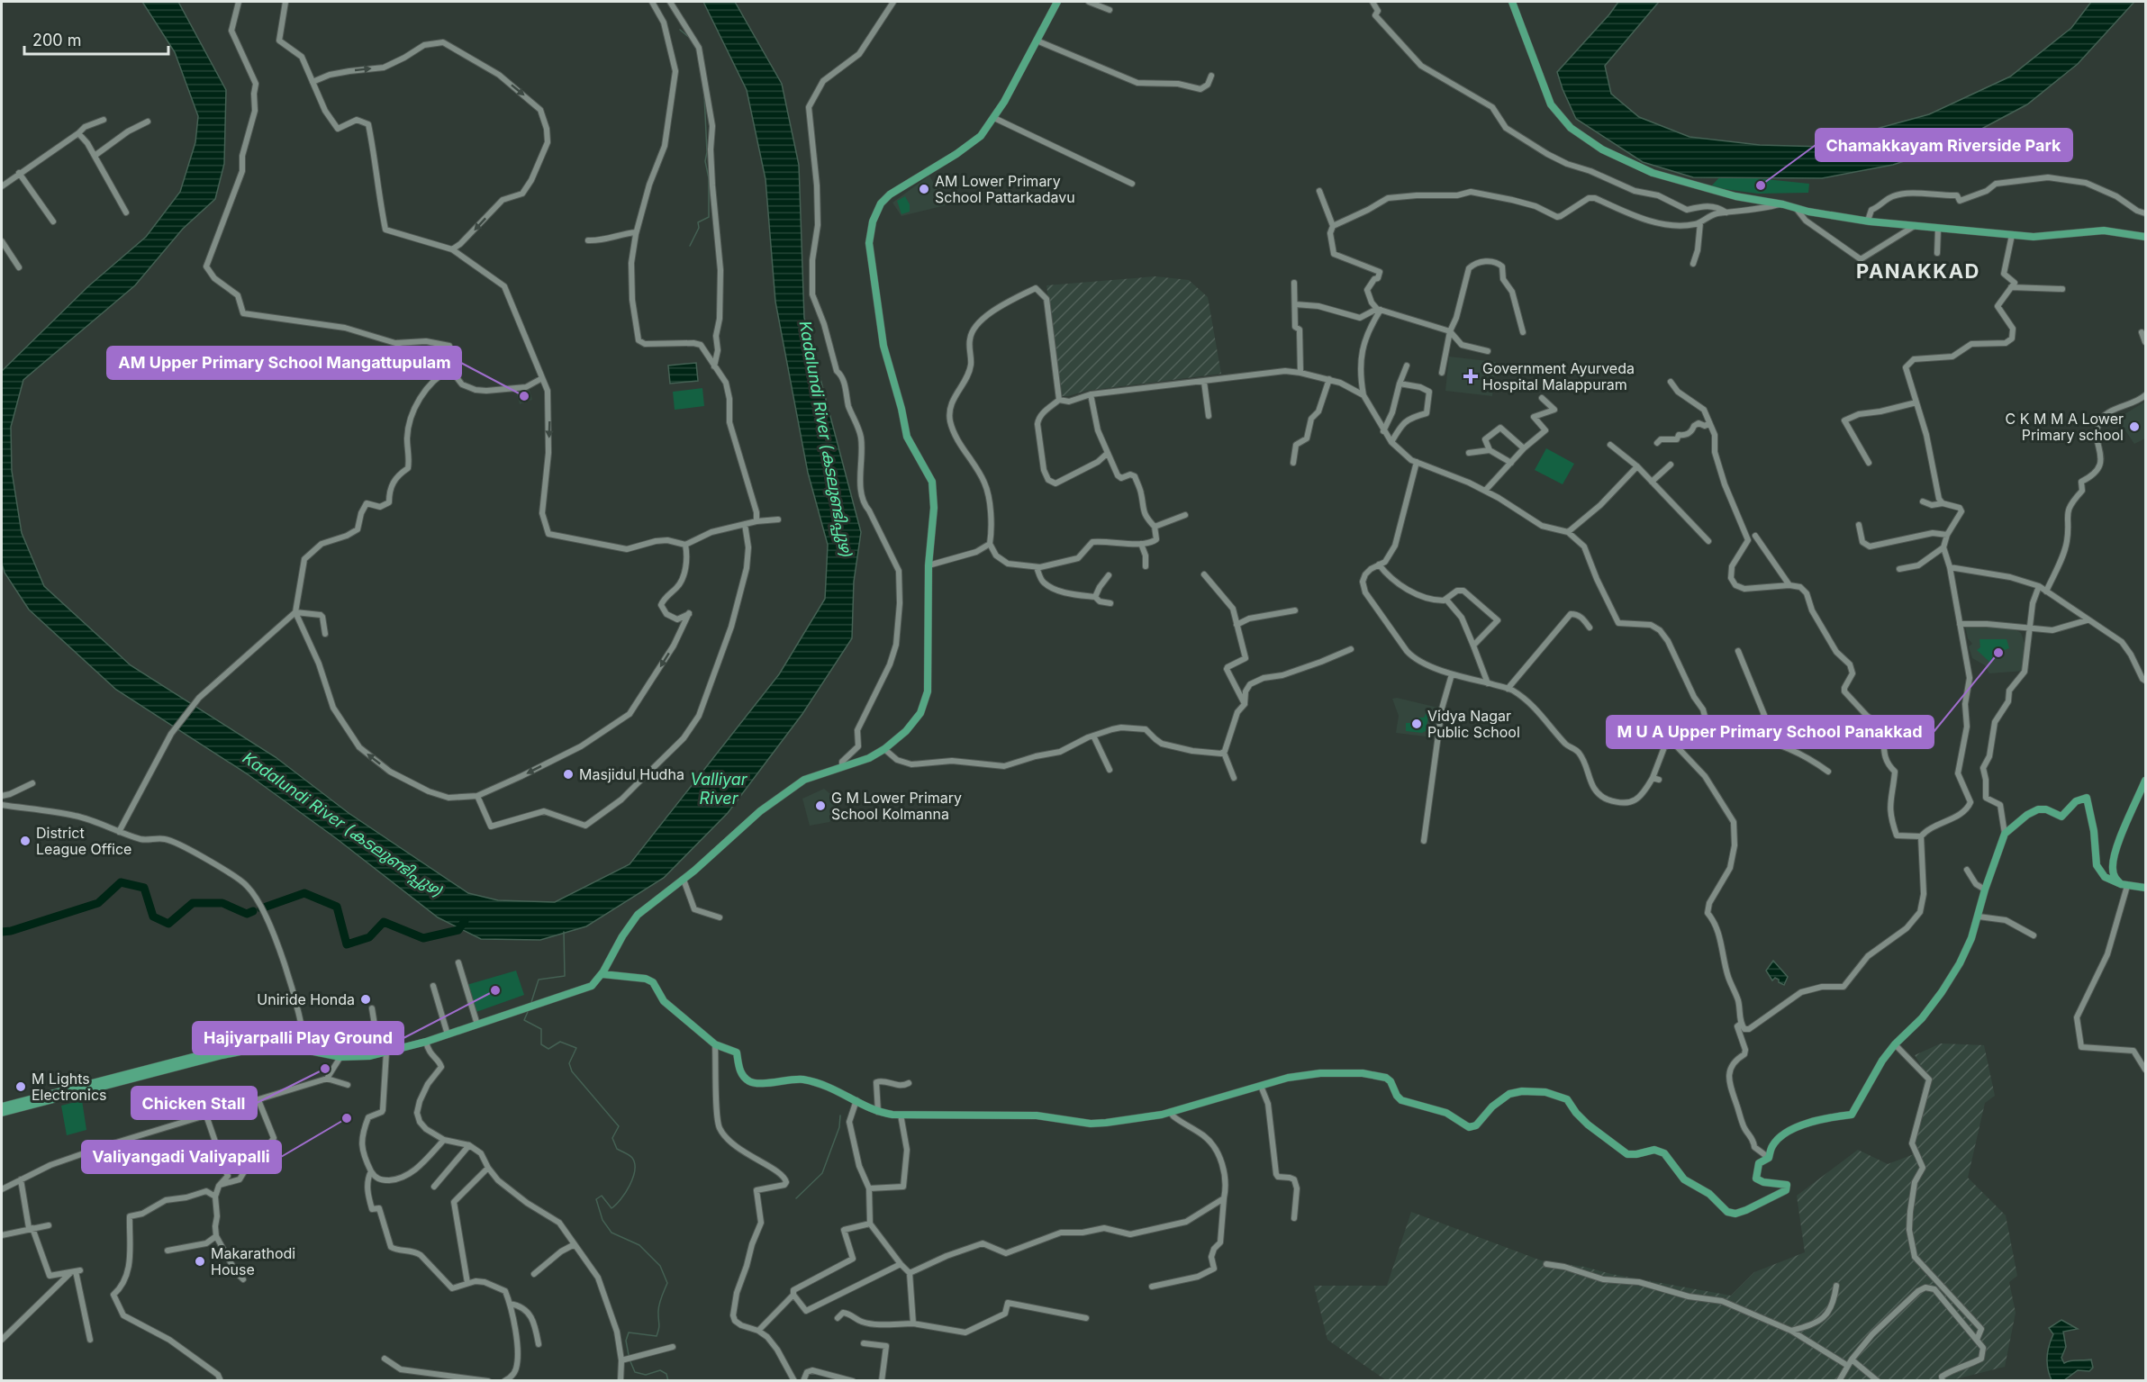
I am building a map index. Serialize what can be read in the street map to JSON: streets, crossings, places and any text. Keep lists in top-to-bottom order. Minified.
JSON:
{"districts":["PANAKKAD"],"water":["Kadalundi River (കടലുണ്ടിപ്പുഴ)","Valliyar River"],"places":{"other":["Chamakkayam Riverside Park","AM Lower Primary School Pattarkadavu","AM Upper Primary School Mangattupulam","C K M M A Lower Primary school","M U A Upper Primary School Panakkad","Vidya Nagar Public School","Masjidul Hudha","G M Lower Primary School Kolmanna","District League Office","Hajiyarpalli Play Ground","Uniride Honda","Chicken Stall","M Lights Electronics","Valiyangadi Valiyapalli","Makarathodi House"],"health":["Government Ayurveda Hospital Malappuram"]},"scale_bar":"200 m"}
